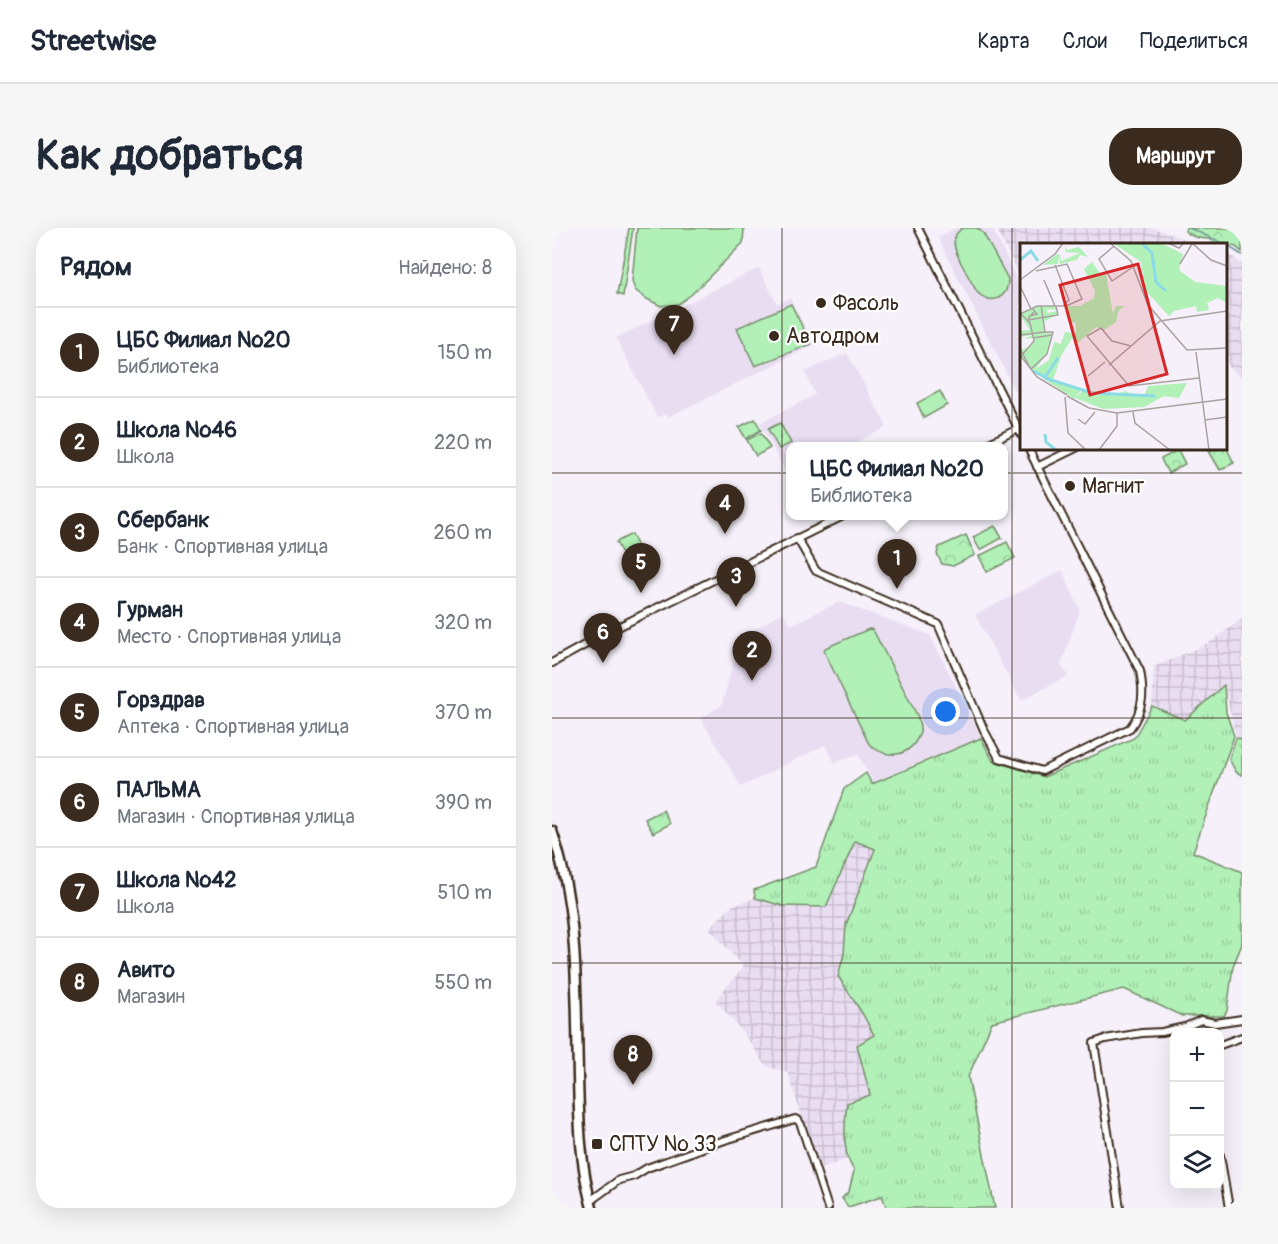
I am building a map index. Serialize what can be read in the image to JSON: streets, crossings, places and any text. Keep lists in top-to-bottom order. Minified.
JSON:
{"places":{"other":["Фасоль","Автодром","Магнит"],"transit":["СПТУ № 33"]},"page":{"header":"Streetwise","nav":["Карта","Слои","Поделиться"],"buttons":"Маршрут","title":"Как добраться","heading":["Рядом","Найдено: 8"],"pins":["7","4","1","5","3","6","2","8"],"list":[{"mark":"1","name":"ЦБС Филиал №20","note":"Библиотека","value":"150 m"},{"mark":"2","name":"Школа №46","note":"Школа","value":"220 m"},{"mark":"3","name":"Сбербанк","note":"Банк · Спортивная улица","value":"260 m"},{"mark":"4","name":"Гурман","note":"Место · Спортивная улица","value":"320 m"},{"mark":"5","name":"Горздрав","note":"Аптека · Спортивная улица","value":"370 m"},{"mark":"6","name":"ПАЛЬМА","note":"Магазин · Спортивная улица","value":"390 m"},{"mark":"7","name":"Школа №42","note":"Школа","value":"510 m"},{"mark":"8","name":"Авито","note":"Магазин","value":"550 m"}],"popup":["ЦБС Филиал №20","Библиотека"],"map_buttons":["+","−"]}}
